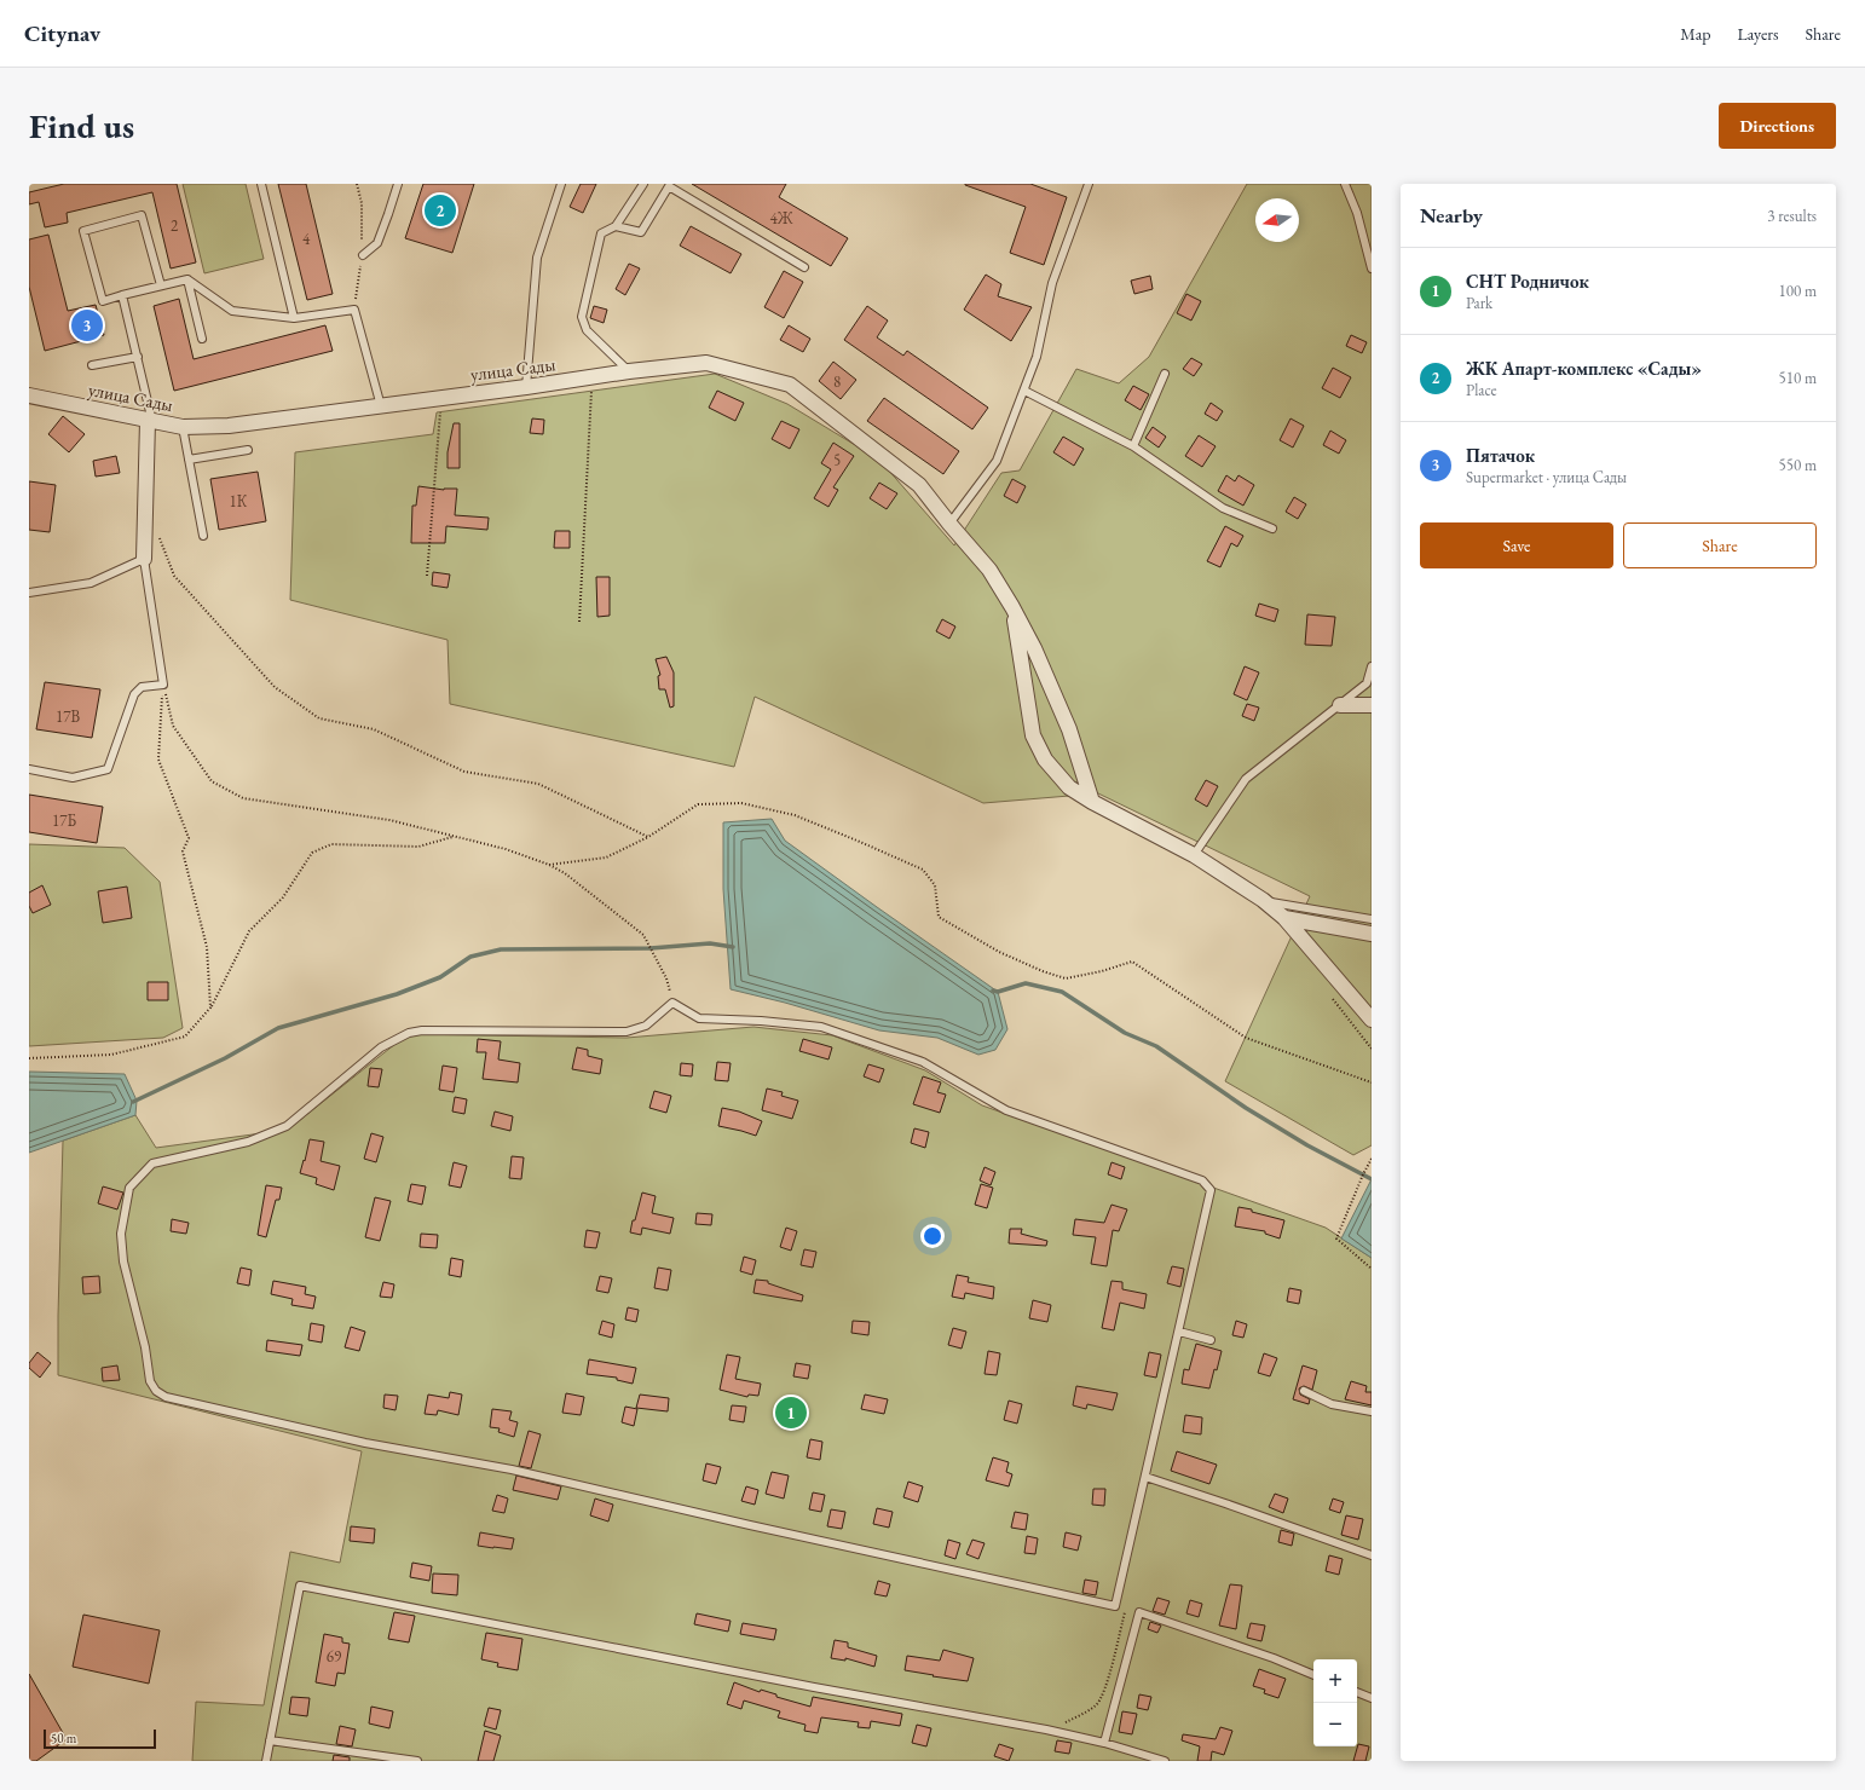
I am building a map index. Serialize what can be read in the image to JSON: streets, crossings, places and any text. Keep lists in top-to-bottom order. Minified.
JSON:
{"streets":{"street":["улица Сады"]},"house_numbers":["4Ж","2","4","8","5","1К","17В","17Б","69"],"scale_bar":"50 m","north":"left","page":{"header":"Citynav","nav":["Map","Layers","Share"],"buttons":["Directions",["Save","Share"]],"title":"Find us","heading":["Nearby","3 results"],"pins":["2","3","1"],"list":[{"mark":"1","name":"СНТ Родничок","note":"Park","value":"100 m"},{"mark":"2","name":"ЖК Апарт-комплекс «Сады»","note":"Place","value":"510 m"},{"mark":"3","name":"Пятачок","note":"Supermarket · улица Сады","value":"550 m"}],"map_buttons":["+","−"],"scale":"50 m"}}
